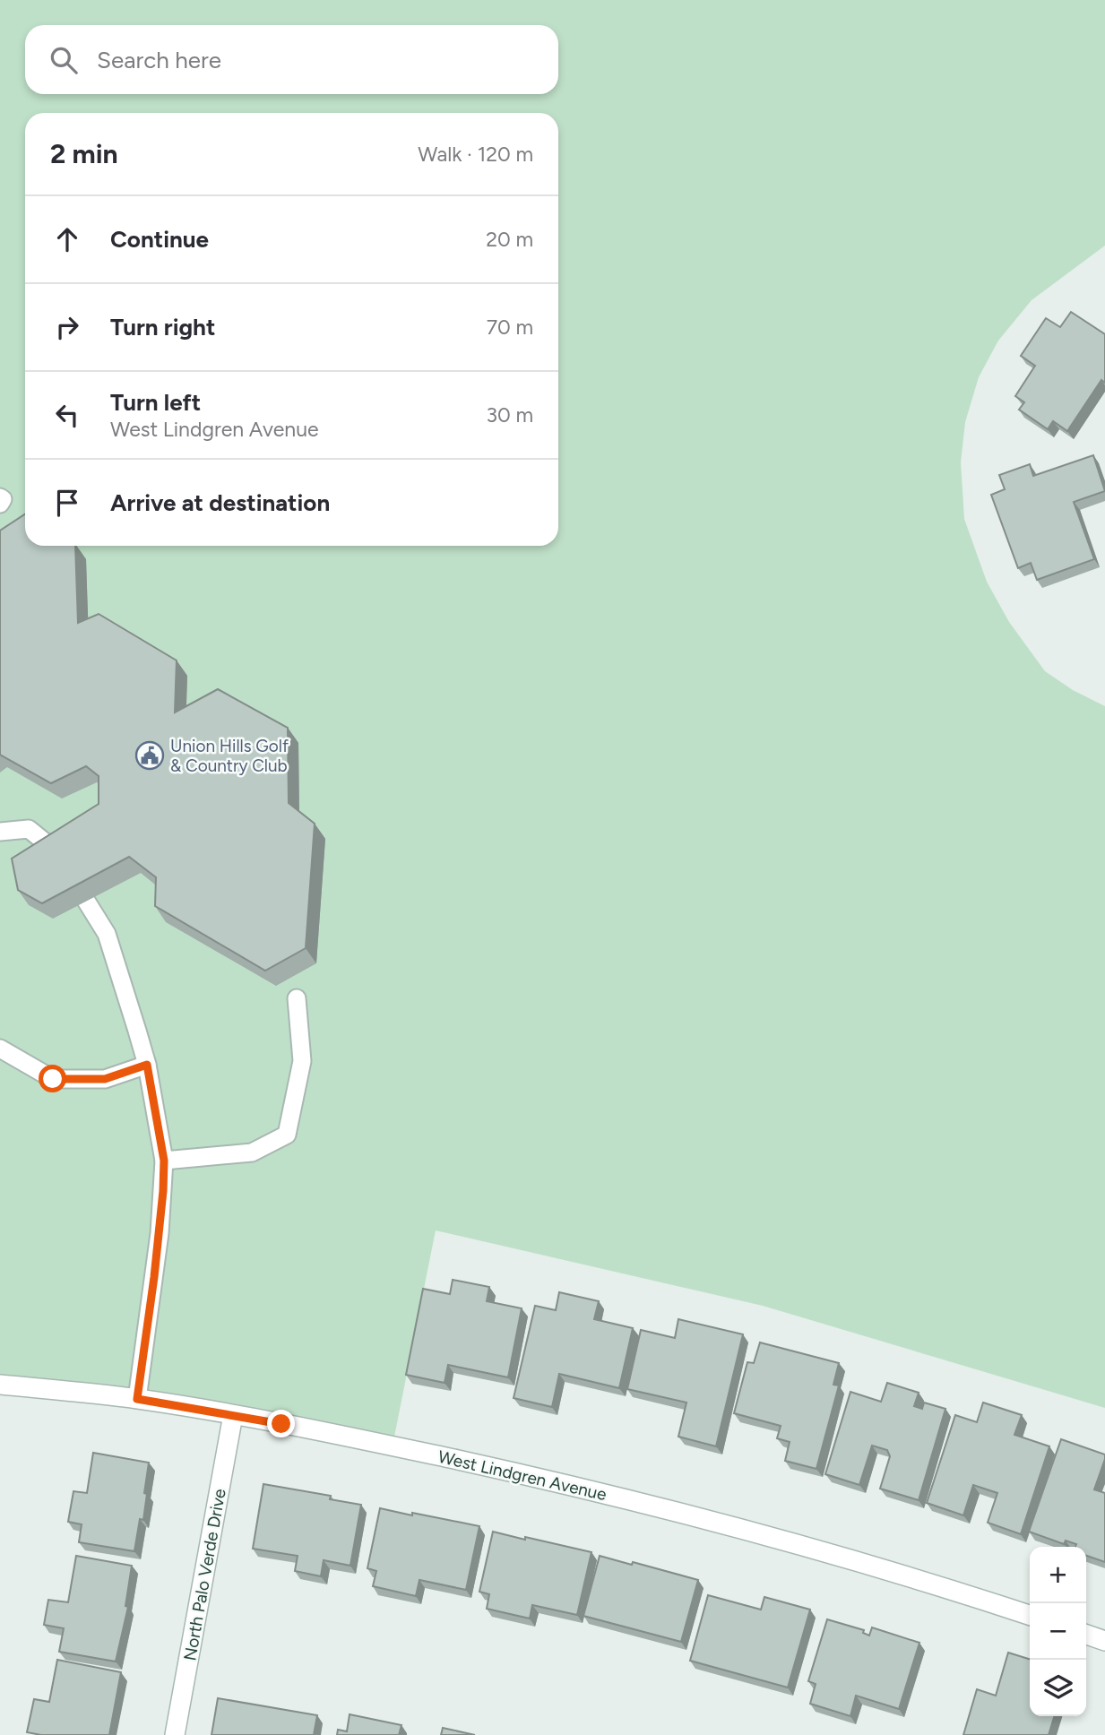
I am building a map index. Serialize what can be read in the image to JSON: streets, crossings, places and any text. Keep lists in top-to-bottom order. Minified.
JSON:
{"streets":{"street":["West Lindgren Avenue","North Palo Verde Drive"]},"crossings":[["West Lindgren Avenue","North Palo Verde Drive"]],"places":{"public building":["Union Hills Golf & Country Club"]},"page":{"search":"Search here","heading":["2 min","Walk · 120 m"],"list":[["Continue","20 m"],["Turn right","70 m"],["Turn left","West Lindgren Avenue","30 m"],"Arrive at destination"],"map_buttons":["+","−"]}}
